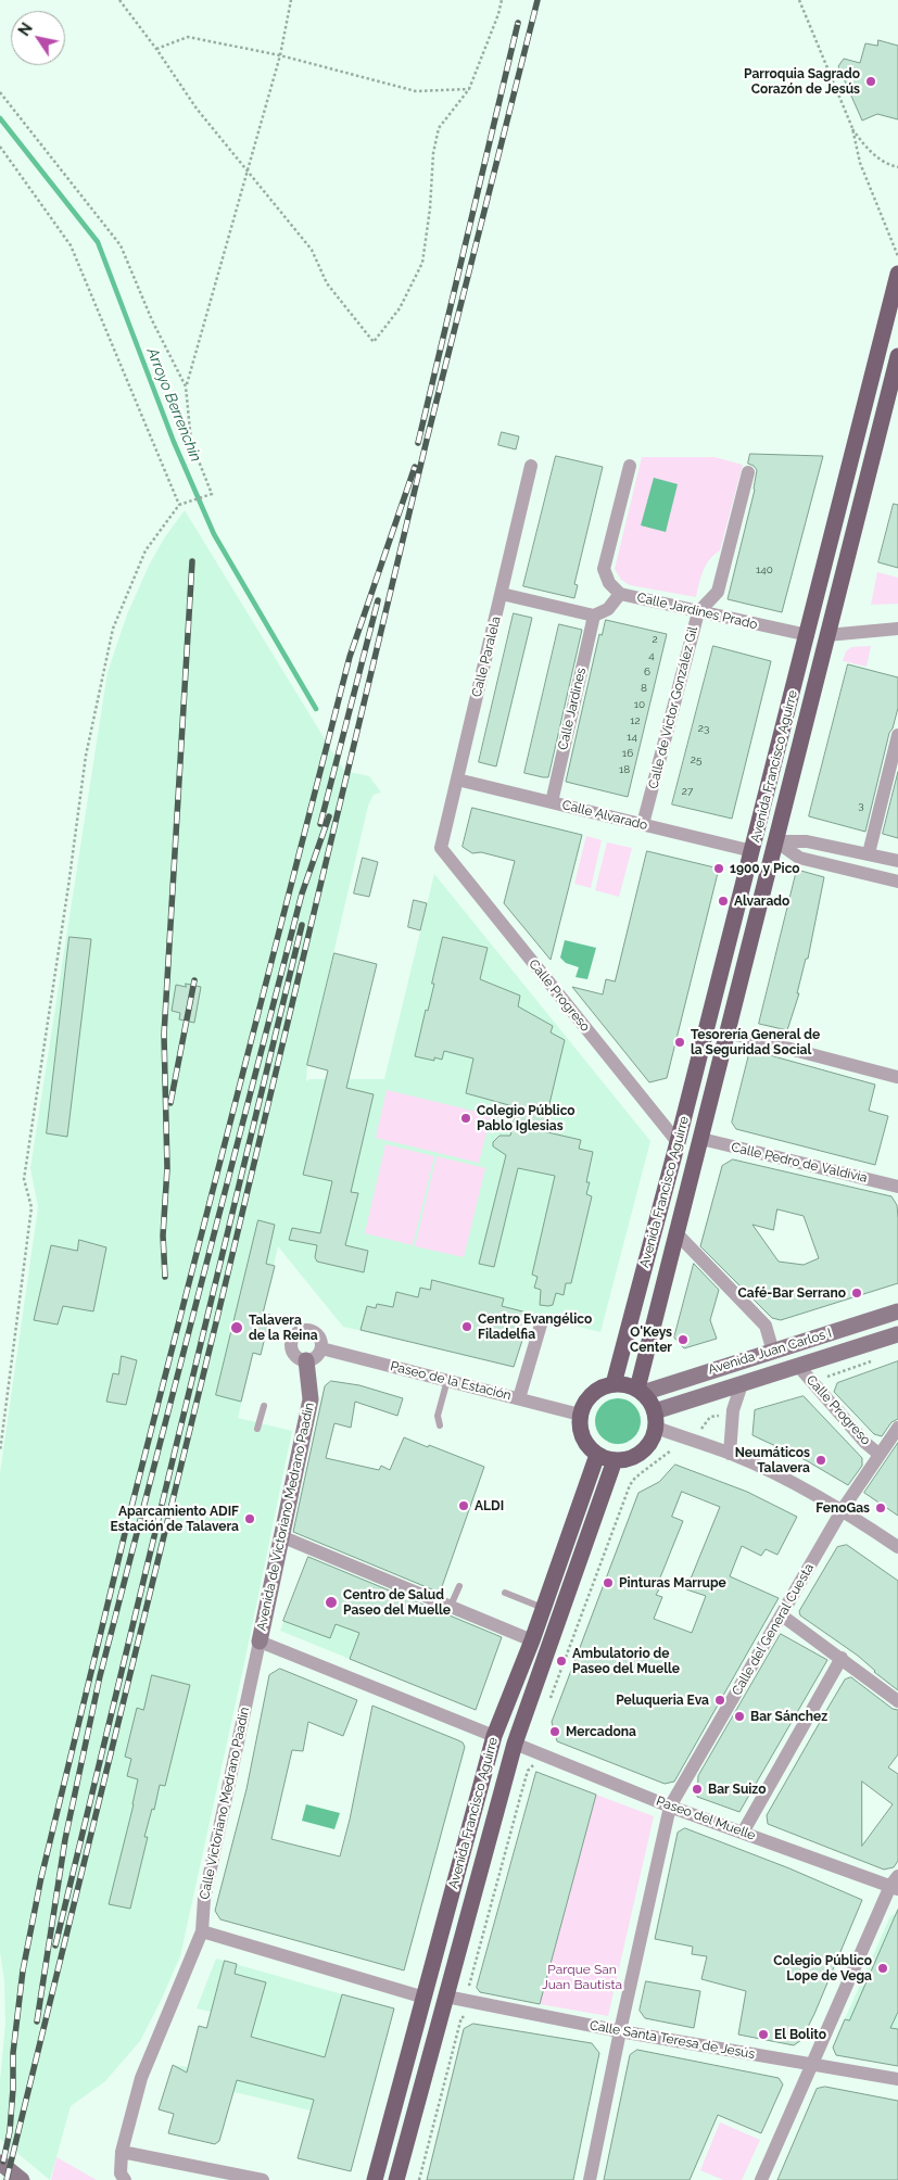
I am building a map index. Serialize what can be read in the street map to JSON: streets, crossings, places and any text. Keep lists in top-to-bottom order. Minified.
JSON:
{"streets":{"main road":["Avenida Francisco Aguirre"],"street":["Calle Jardines Prado","Calle Paralela","Calle de Victor González Gil","Calle Jardines","Calle Alvarado","Calle Progreso","Calle Pedro de Valdivia","Avenida Juan Carlos I","Paseo de la Estación","Avenida de Victoriano Medrano Paadin","Calle del General Cuesta","Calle Victoriano Medrano Paadin","Paseo del Muelle","Calle Santa Teresa de Jesús"]},"crossings":[["Calle Jardines Prado","Calle de Victor González Gil"],["Calle Jardines Prado","Calle Jardines"],["Calle Jardines Prado","Avenida Francisco Aguirre"],["Calle Paralela","Calle Alvarado"],["Calle Paralela","Calle Progreso"],["Calle de Victor González Gil","Calle Alvarado"],["Calle Jardines","Calle Alvarado"],["Avenida Francisco Aguirre","Calle Alvarado"],["Avenida Francisco Aguirre","Calle Progreso"],["Avenida Francisco Aguirre","Calle Pedro de Valdivia"],["Avenida Francisco Aguirre","Avenida Juan Carlos I"],["Avenida Francisco Aguirre","Paseo de la Estación"],["Avenida Francisco Aguirre","Paseo del Muelle"],["Avenida Francisco Aguirre","Calle Santa Teresa de Jesús"],["Calle Progreso","Avenida Juan Carlos I"],["Calle Progreso","Calle del General Cuesta"],["Avenida Juan Carlos I","Paseo de la Estación"],["Paseo de la Estación","Avenida de Victoriano Medrano Paadin"],["Avenida de Victoriano Medrano Paadin","Calle Victoriano Medrano Paadin"],["Calle del General Cuesta","Paseo del Muelle"],["Calle del General Cuesta","Calle Santa Teresa de Jesús"]],"water":["Arroyo Berrenchin"],"parks":["Parque San Juan Bautista"],"places":["Parroquia Sagrado Corazón de Jesús","1900 y Pico","Alvarado","Tesorería General de la Seguridad Social","Colegio Público Pablo Iglesias","Café-Bar Serrano","Centro Evangélico Filadelfia","Talavera de la Reina","O'Keys Center","Neumáticos Talavera","ALDI","FenoGas","Aparcamiento ADIF Estación de Talavera","Pinturas Marrupe","Centro de Salud Paseo del Muelle","Ambulatorio de Paseo del Muelle","Peluqueria Eva","Bar Sánchez","Mercadona","Bar Suizo","Colegio Público Lope de Vega","El Bolito"],"house_numbers":["140","2","4","6","8","10","12","23","14","16","25","18","27","3"],"north":"top left"}
